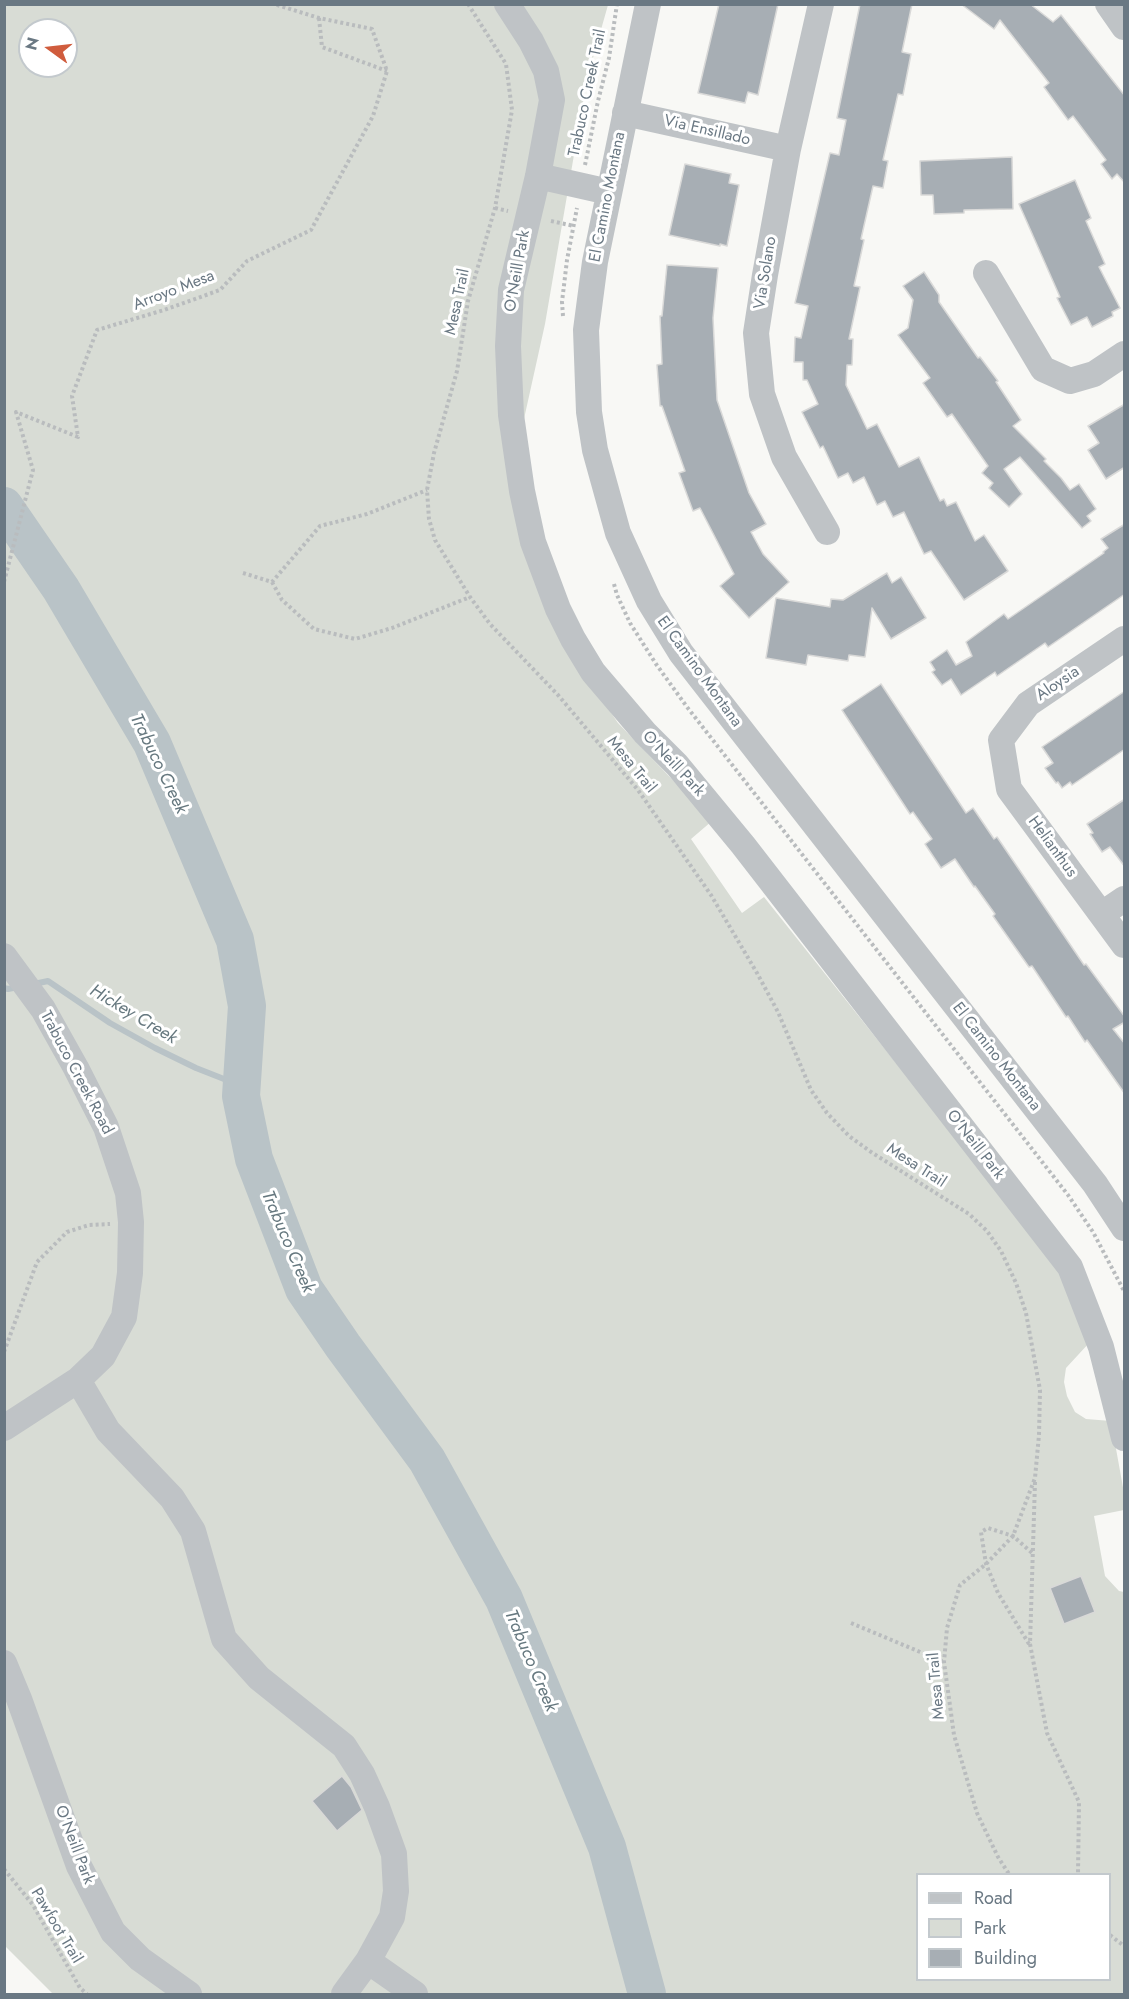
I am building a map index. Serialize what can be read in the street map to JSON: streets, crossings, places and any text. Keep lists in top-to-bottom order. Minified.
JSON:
{"streets":{"street":["Via Ensillado","El Camino Montana","O'Neill Park","Via Solano","Aloysia","Helianthus","Trabuco Creek Road"],"path":["Trabuco Creek Trail","Arroyo Mesa","Mesa Trail","Pawfoot Trail"]},"crossings":[["Via Ensillado","El Camino Montana"],["Via Ensillado","Via Solano"],["Aloysia","Helianthus"]],"water":["Trabuco Creek","Hickey Creek"],"legend":["Road","Park","Building"],"north":"left"}
